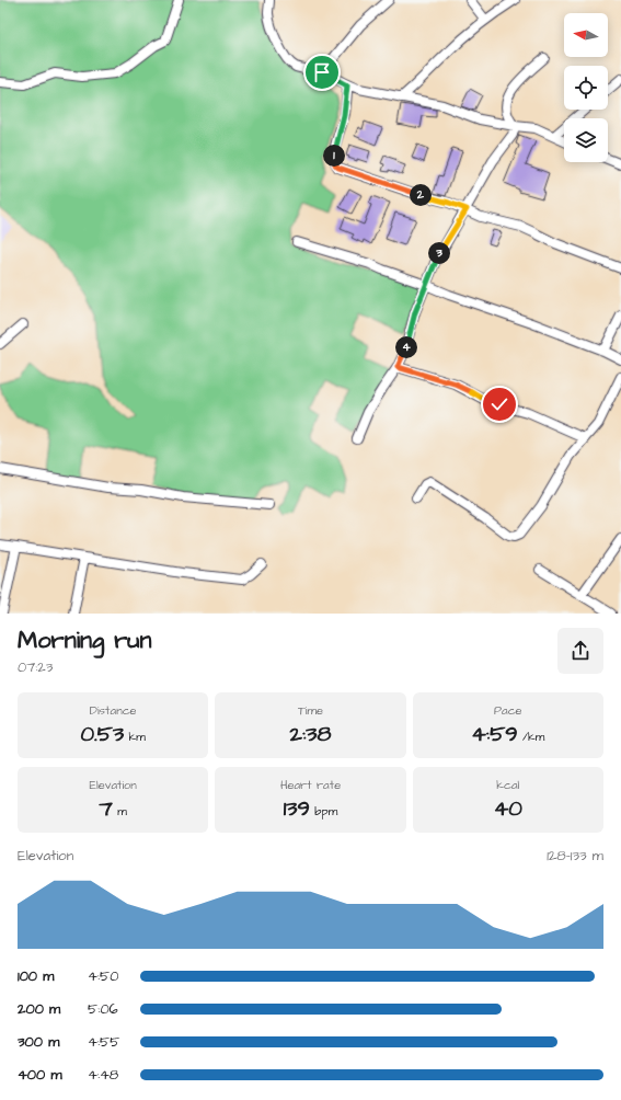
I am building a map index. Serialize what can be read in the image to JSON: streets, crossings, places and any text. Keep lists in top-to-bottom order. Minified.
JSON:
{"north":"left","page":{"pins":["1","2","3","4"],"heading":["Morning run","07:23"],"stats":[["Distance","0.53 km"],["Time","2:38"],["Pace","4:59 /km"],["Elevation","7 m"],["Heart rate","139 bpm"],["kcal","40"]],"chart":["Elevation","128–133 m"],"list":[{"name":"100 m","note":"4:50"},{"name":"200 m","note":"5:06"},{"name":"300 m","note":"4:55"},{"name":"400 m","note":"4:48"}]}}
